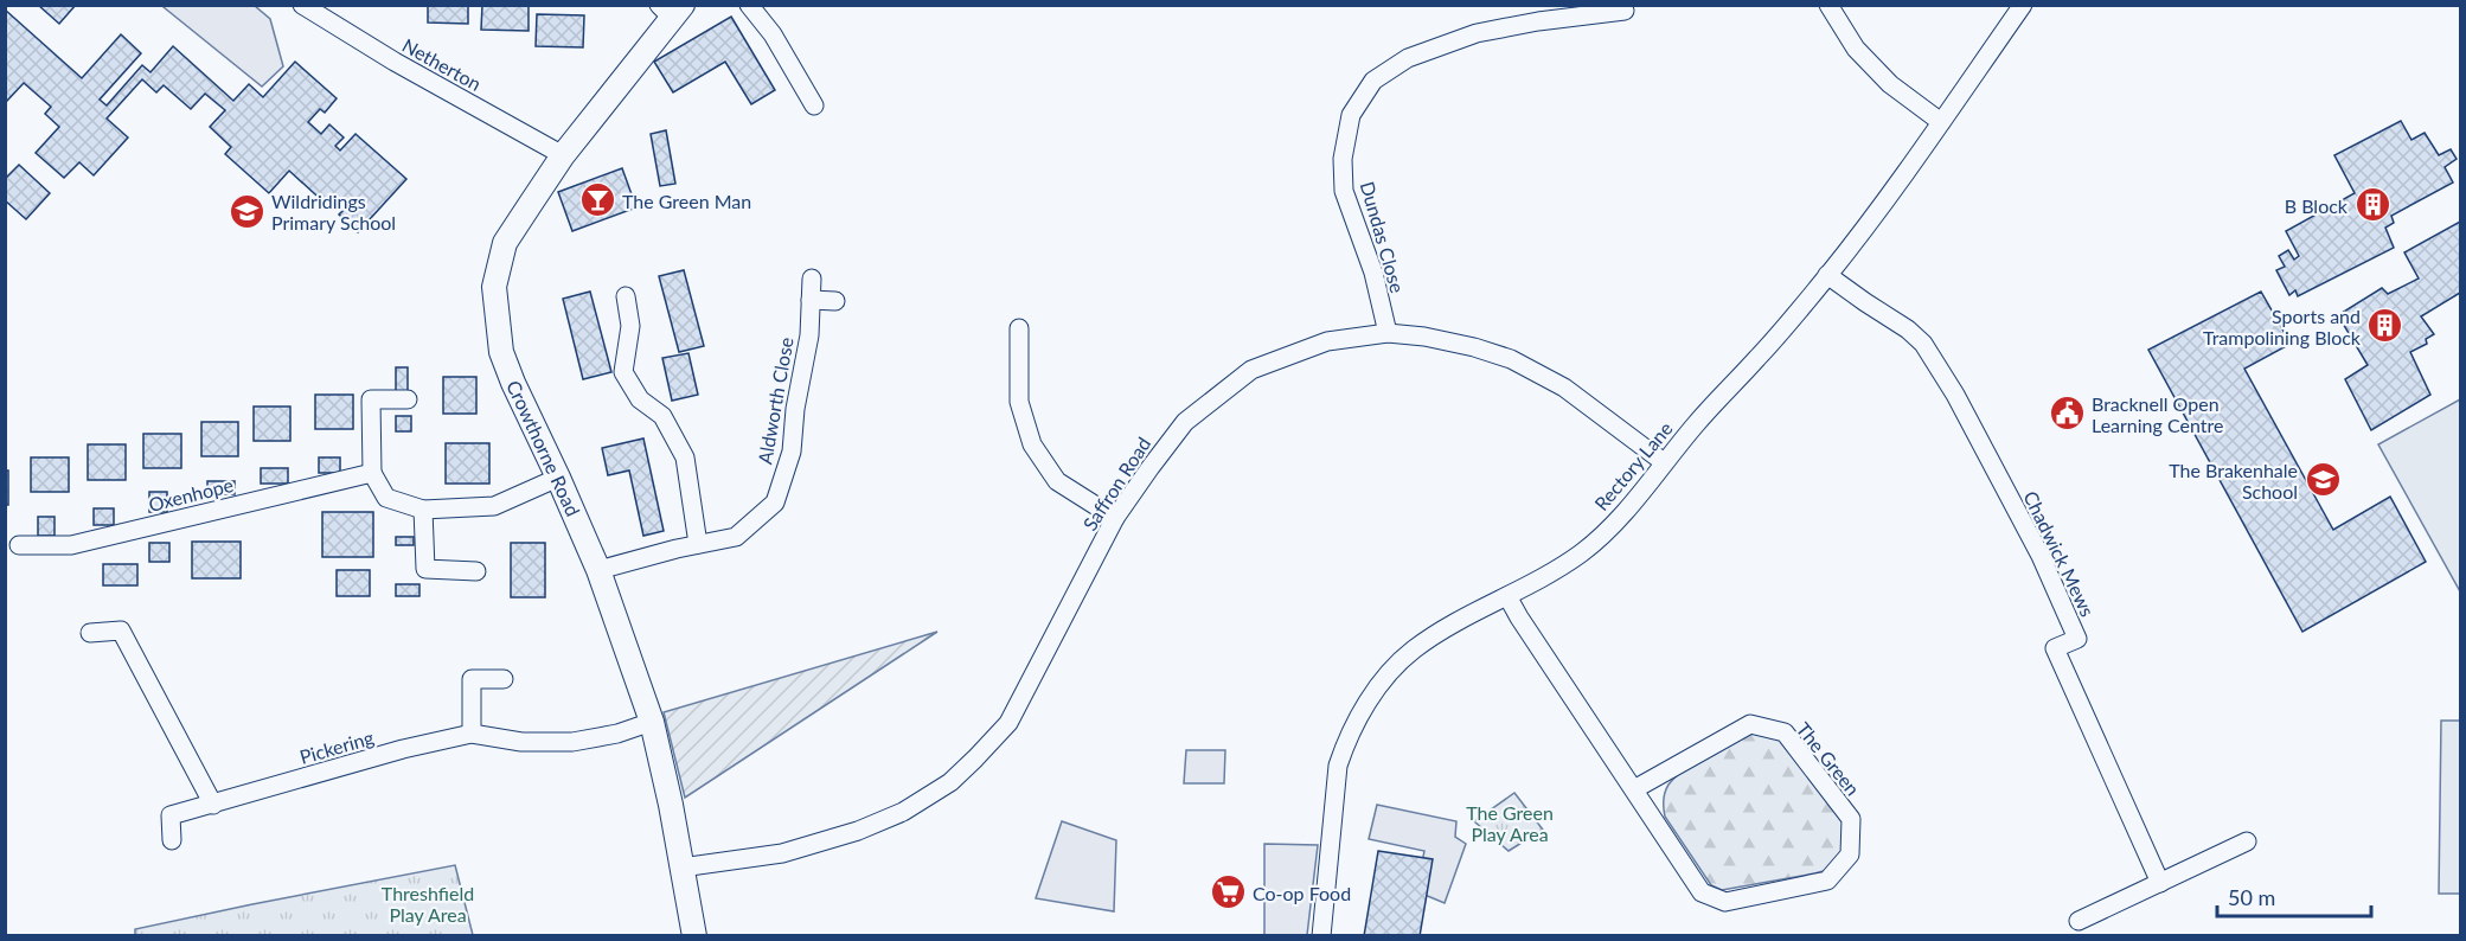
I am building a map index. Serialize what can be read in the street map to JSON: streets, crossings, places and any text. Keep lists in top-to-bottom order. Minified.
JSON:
{"streets":{"street":["Netherton","Dundas Close","Aldworth Close","Crowthorne Road","Rectory Lane","Saffron Road","Oxenhope","Chadwick Mews","Pickering","The Green"]},"crossings":[["Netherton","Crowthorne Road"],["Dundas Close","Saffron Road"],["Aldworth Close","Crowthorne Road"],["Crowthorne Road","Saffron Road"],["Crowthorne Road","Pickering"],["Rectory Lane","Saffron Road"],["Rectory Lane","Chadwick Mews"],["Rectory Lane","The Green"]],"parks":["The Green Play Area","Threshfield Play Area"],"places":{"bar":["The Green Man"],"building":["B Block","Sports and Trampolining Block"],"school or university":["Wildridings Primary School","The Brakenhale School"],"public building":["Bracknell Open Learning Centre"],"supermarket":["Co-op Food"]},"scale_bar":"50 m"}
